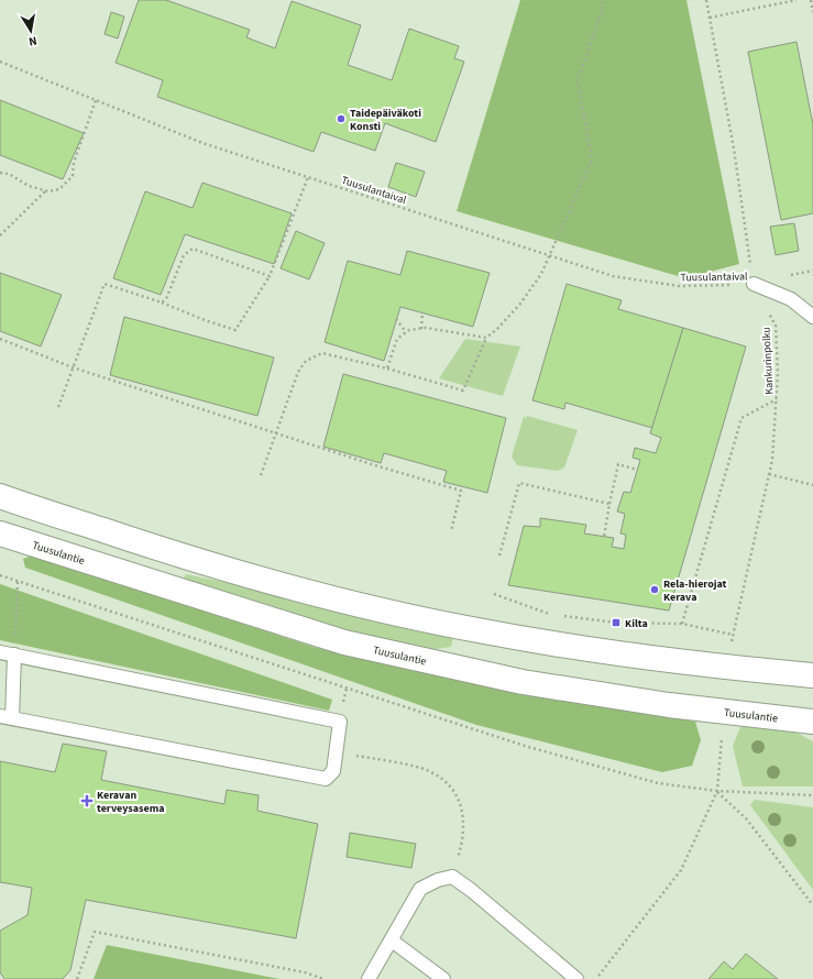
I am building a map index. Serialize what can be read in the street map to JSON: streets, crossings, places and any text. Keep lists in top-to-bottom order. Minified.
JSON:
{"streets":{"main road":["Tuusulantie"],"path":["Tuusulantaival","Kankurinpolku"]},"crossings":[["Tuusulantaival","Kankurinpolku"]],"places":{"other":["Taidepäiväkoti Konsti","Rela-hierojat Kerava"],"transit":["Kilta"],"health":["Keravan terveysasema"]},"north":"bottom"}
